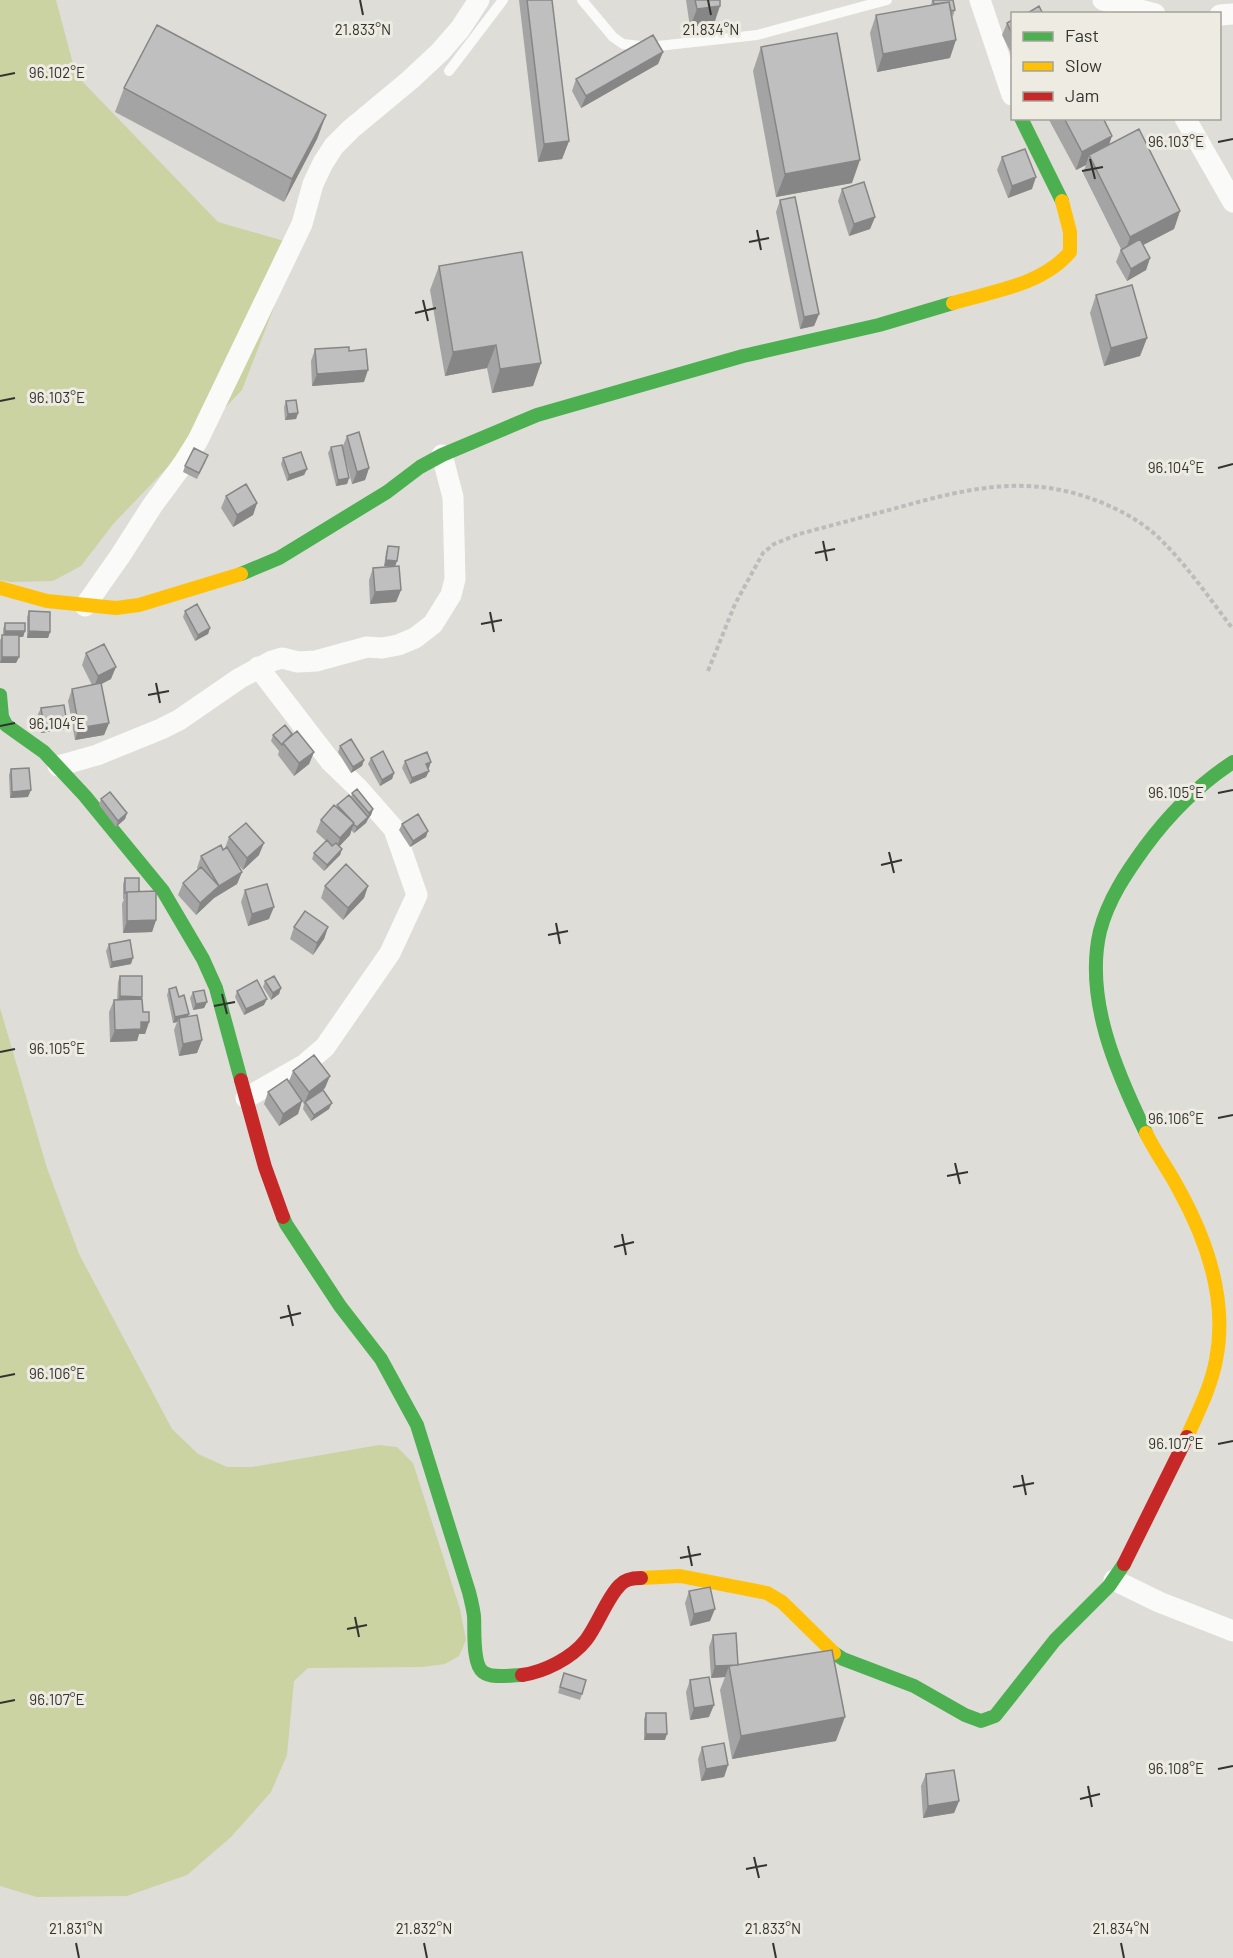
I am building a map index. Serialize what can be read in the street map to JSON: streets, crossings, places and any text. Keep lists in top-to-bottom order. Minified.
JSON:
{"legend":["Fast","Slow","Jam"],"coordinates":["21.833°N","21.834°N","96.102°E","96.103°E","96.104°E","96.105°E","96.106°E","96.107°E","96.108°E","21.831°N","21.832°N"]}
